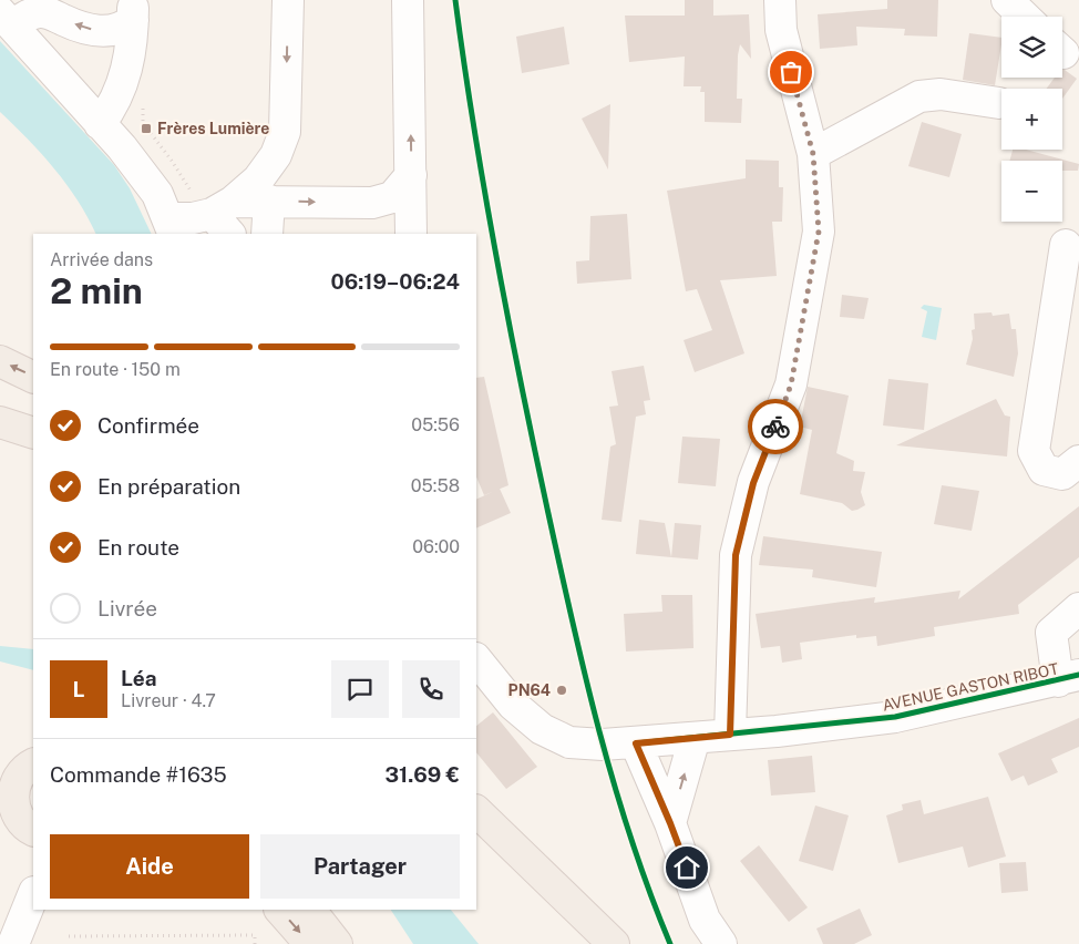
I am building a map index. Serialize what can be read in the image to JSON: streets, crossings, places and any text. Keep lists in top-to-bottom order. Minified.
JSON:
{"streets":{"street":["AVENUE GASTON RIBOT"]},"places":{"transit":["Frères Lumière"],"other":["PN64"]},"page":{"map_buttons":["+","−"],"heading":["2 min","Arrivée dans","06:19–06:24"],"panel":["Léa","Livreur · 4.7","Commande #1635","31.69 €"],"bar":"En route · 150 m","list":[["Confirmée","05:56"],["En préparation","05:58"],["En route","06:00"],"Livrée"],"round":"L","buttons":["Aide","Partager"]}}
